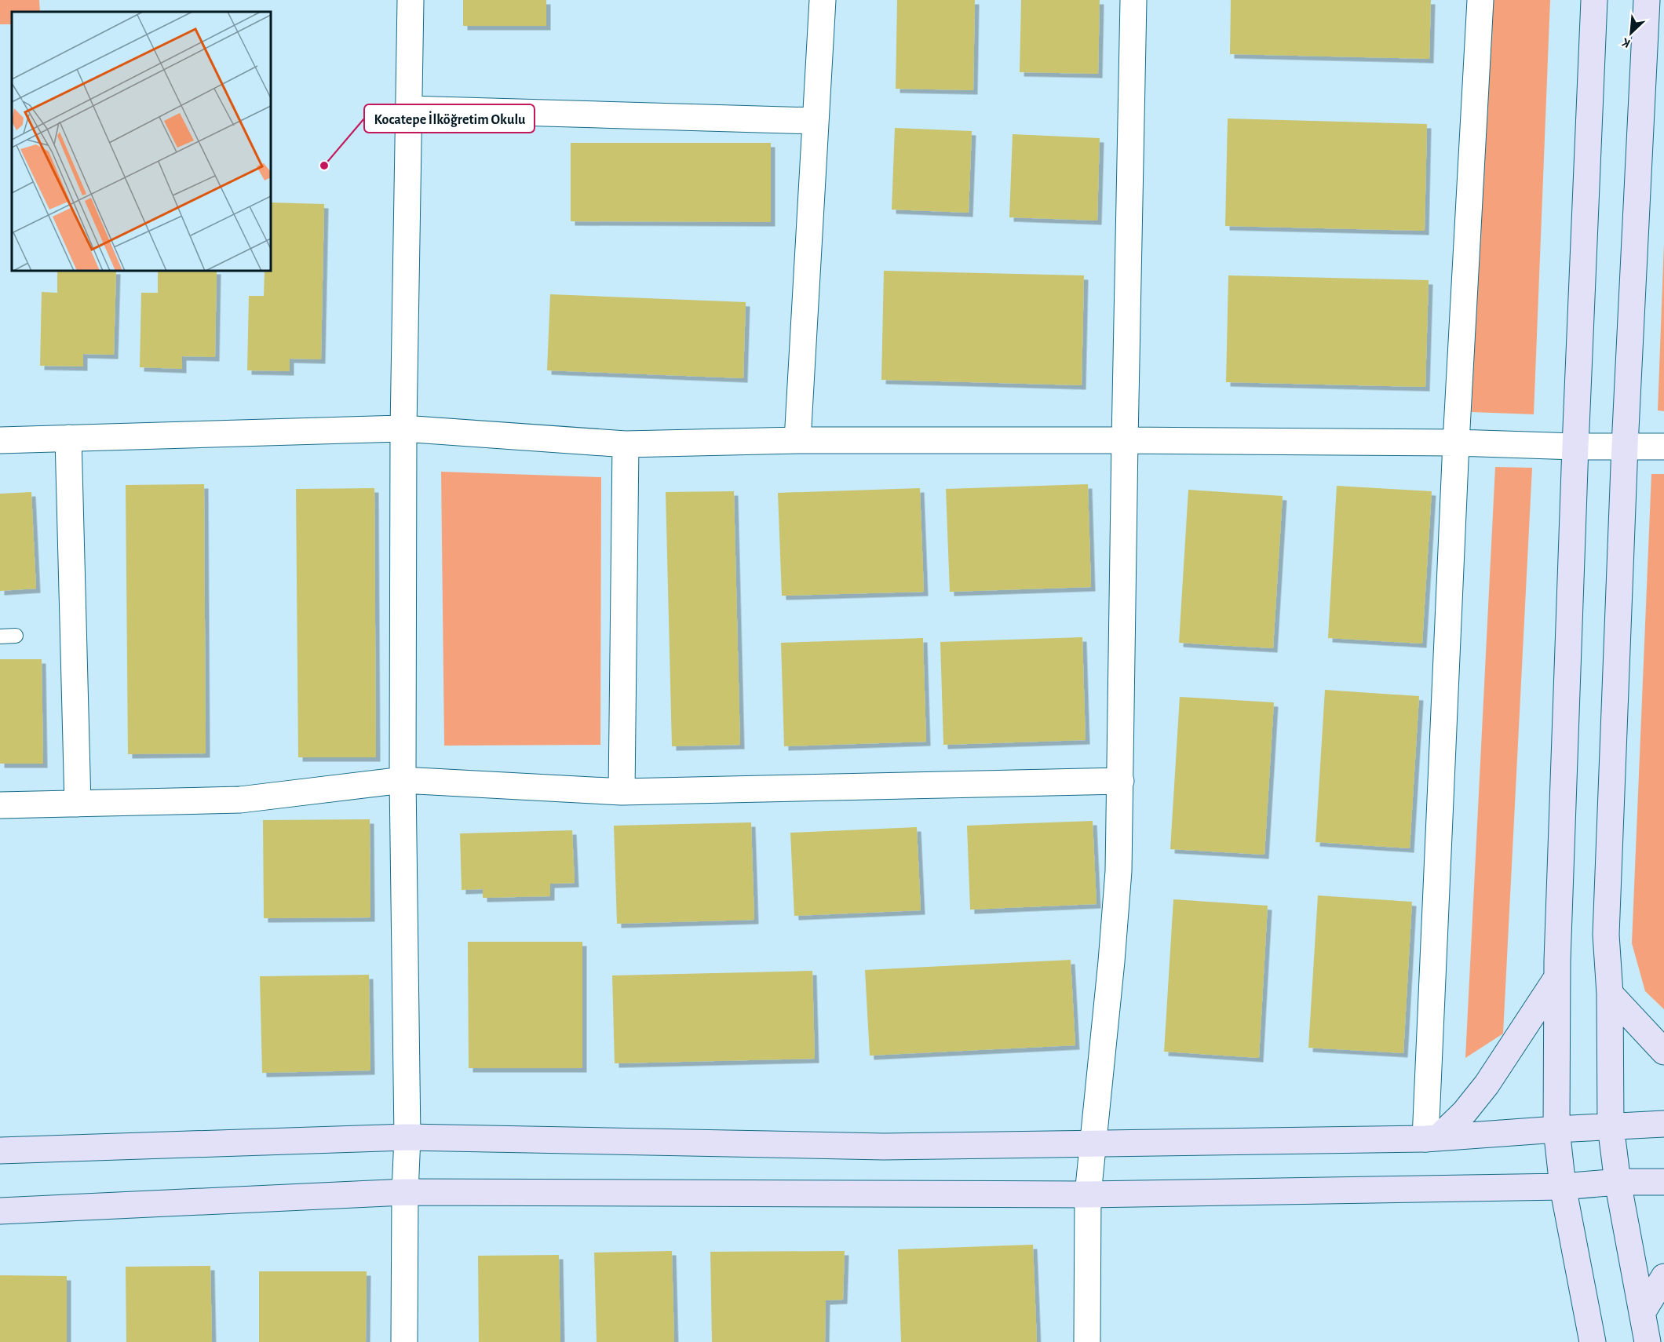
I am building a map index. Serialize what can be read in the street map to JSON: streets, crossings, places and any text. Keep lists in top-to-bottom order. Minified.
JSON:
{"places":["Kocatepe İlköğretim Okulu"],"north":"bottom left"}
